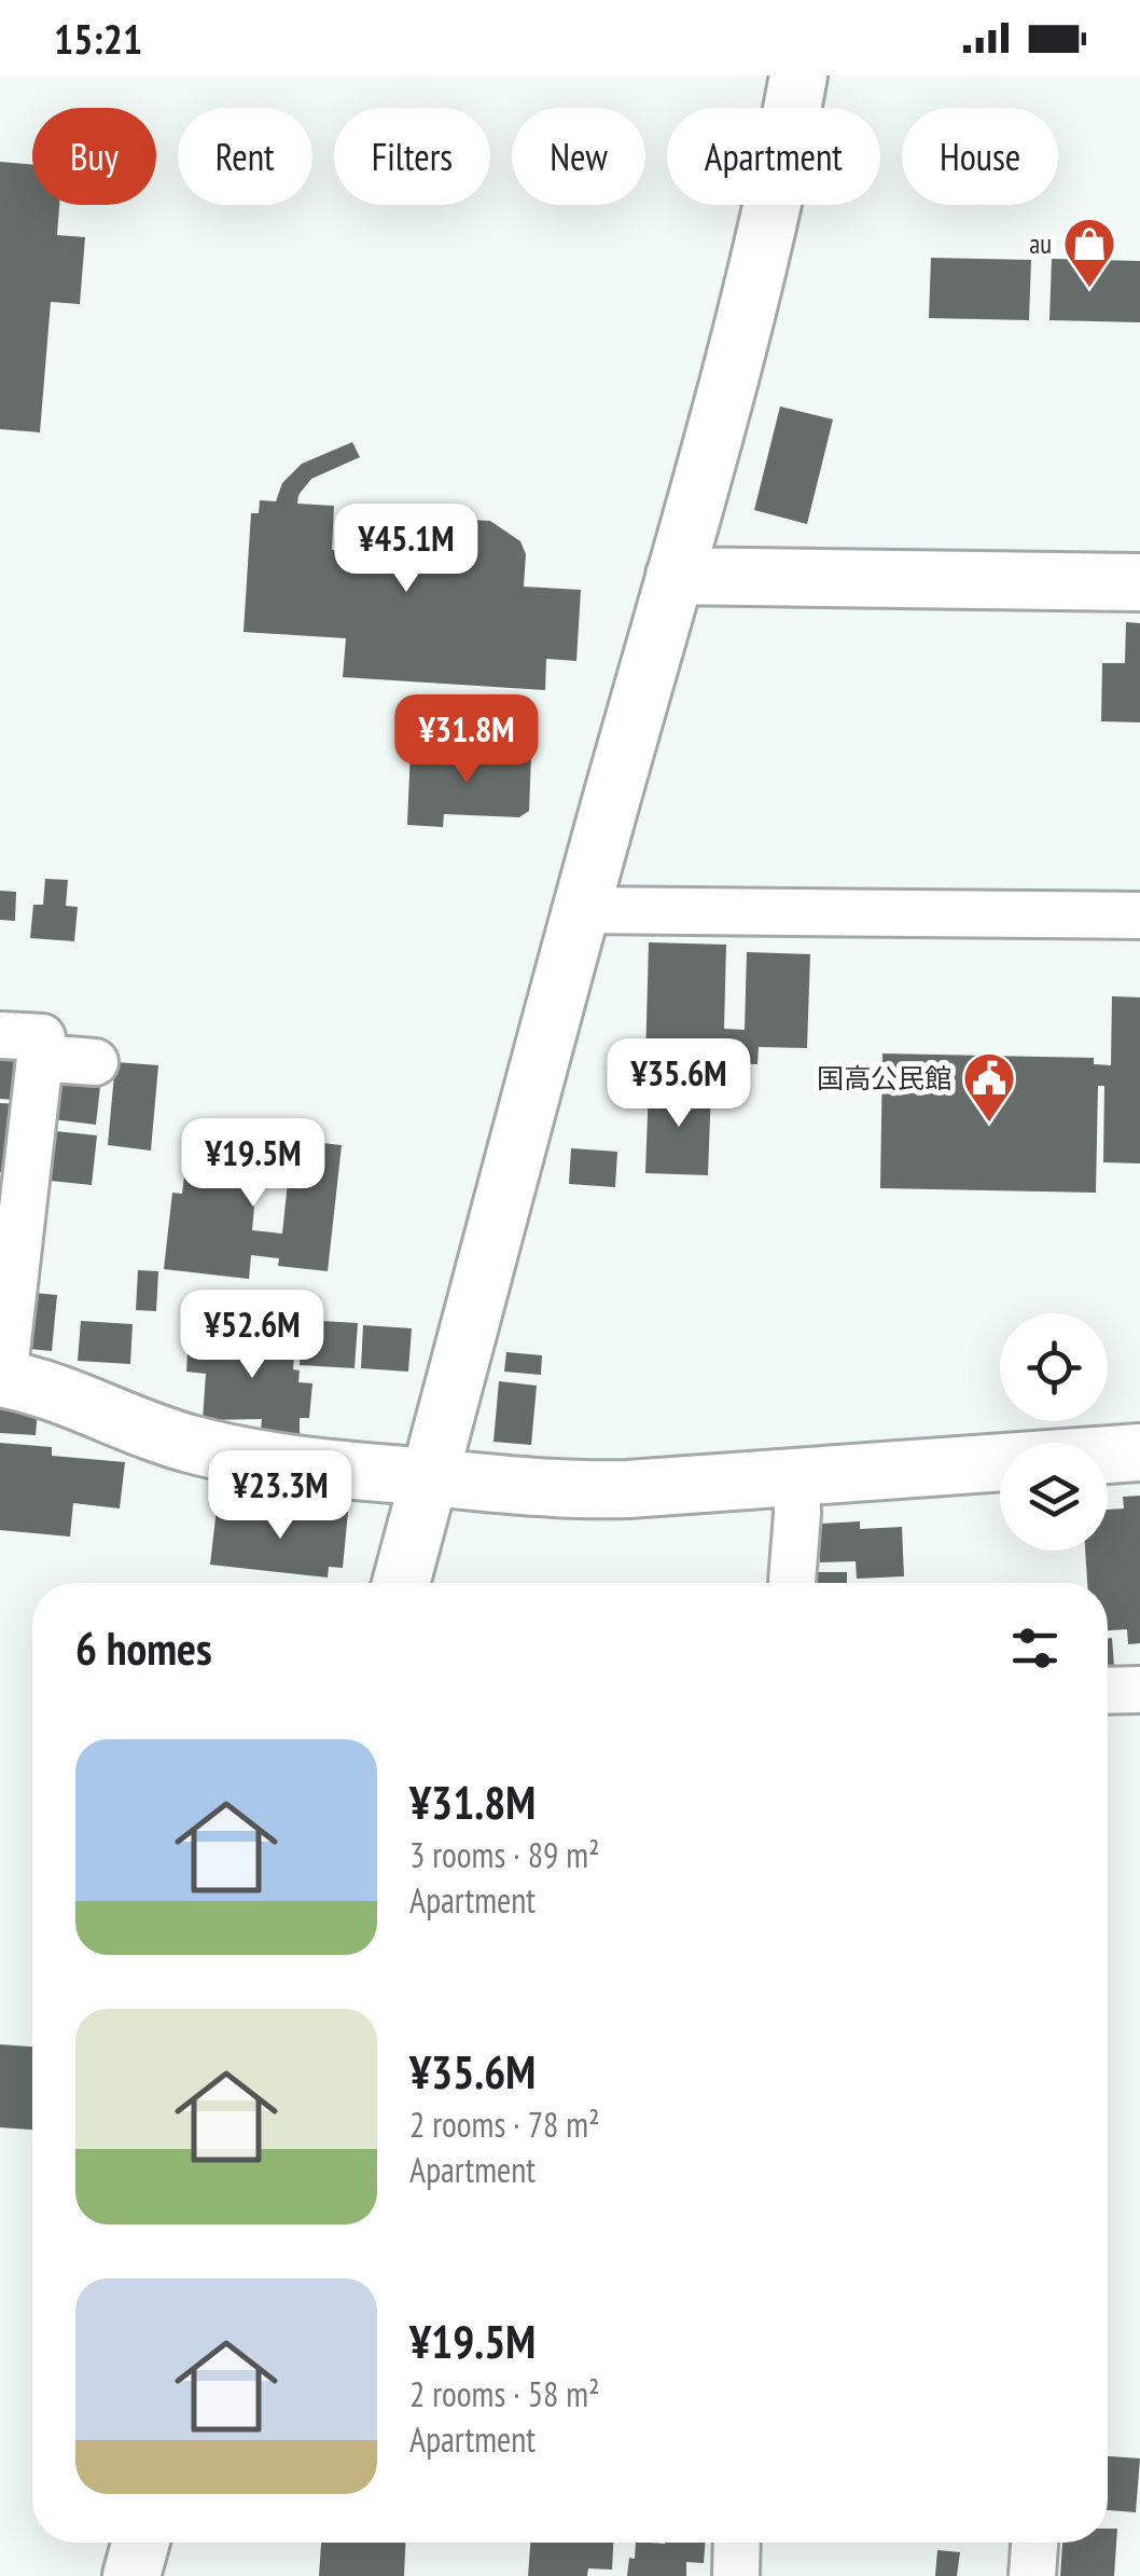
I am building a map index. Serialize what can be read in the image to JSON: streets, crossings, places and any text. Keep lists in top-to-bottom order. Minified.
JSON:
{"places":{"shop":["au"],"public building":["国高公民館"]},"page":{"status":"15:21","chip":["Buy","Rent","Filters","New","Apartment","House"],"price":["¥45.1M","¥31.8M","¥35.6M","¥19.5M","¥52.6M","¥23.3M"],"heading":"6 homes","list":[{"name":"¥31.8M","note":"3 rooms · 89 m² · Apartment"},{"name":"¥35.6M","note":"2 rooms · 78 m² · Apartment"},{"name":"¥19.5M","note":"2 rooms · 58 m² · Apartment"}]}}
